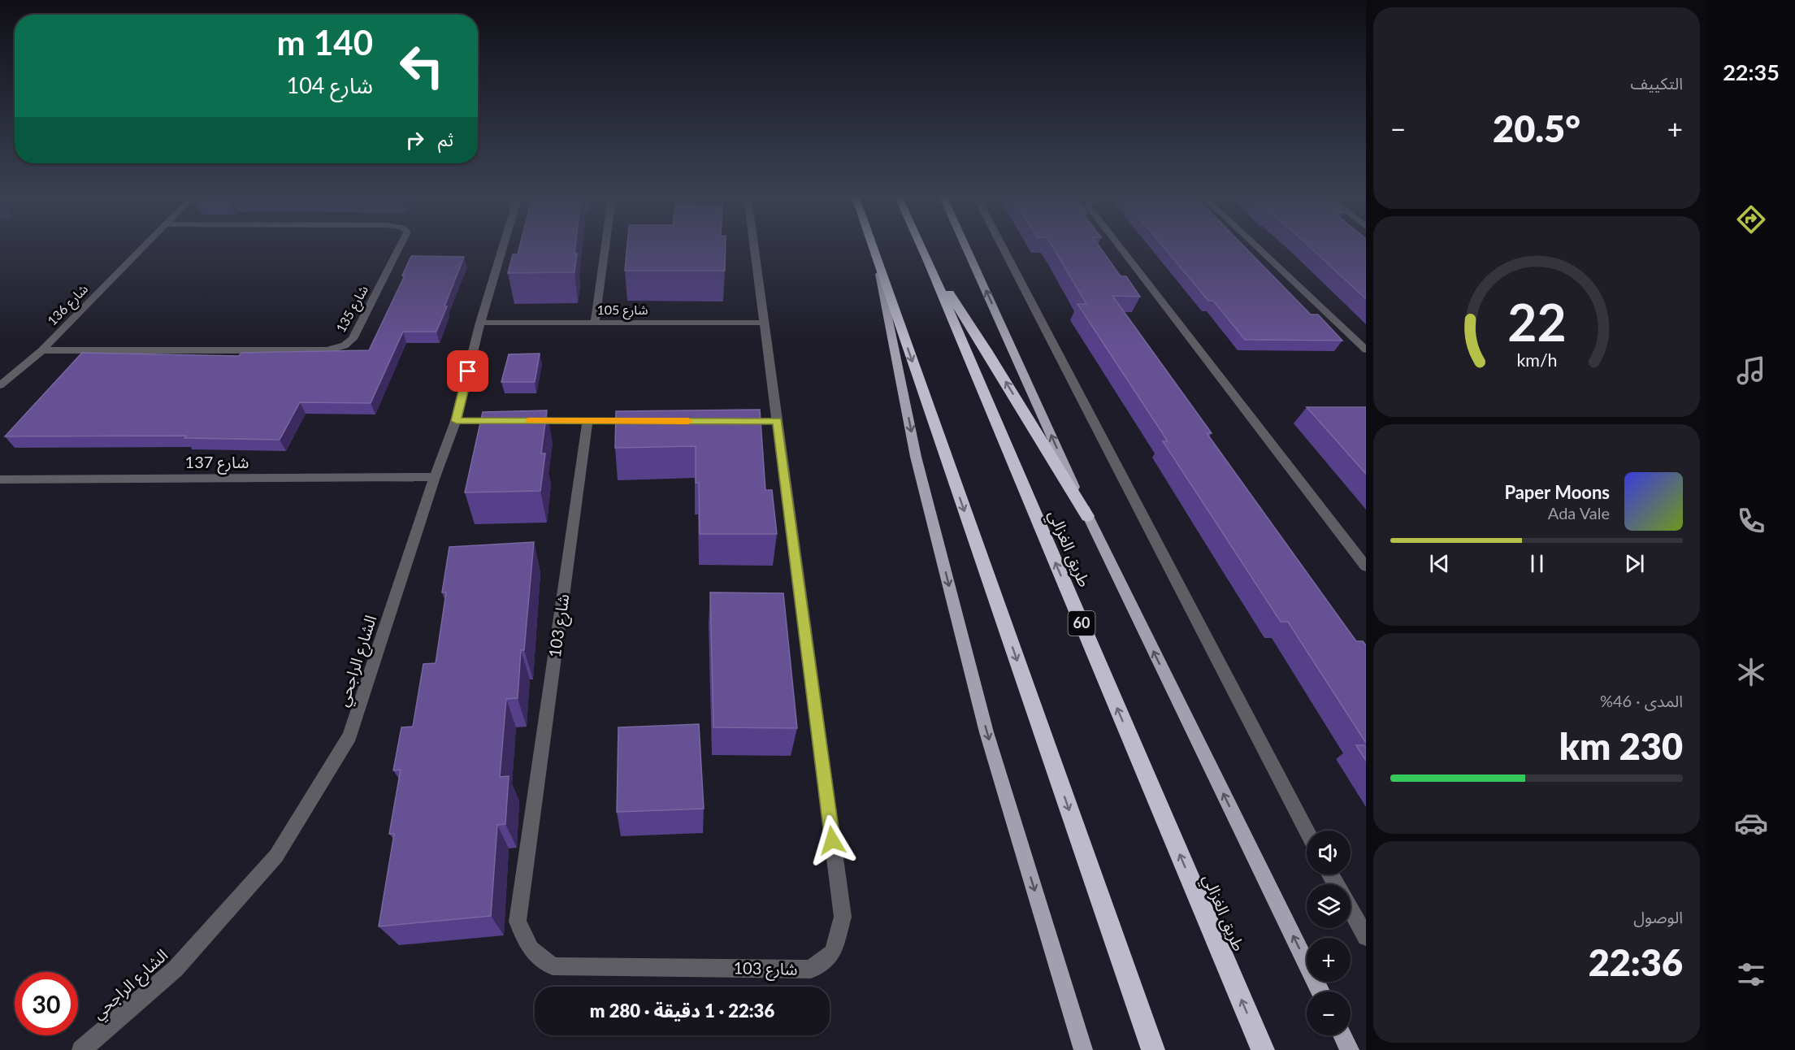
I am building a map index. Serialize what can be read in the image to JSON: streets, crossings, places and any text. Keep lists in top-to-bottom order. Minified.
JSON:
{"streets":{"highway":["طريق الغزالي","60"],"street":["شارع 136","شارع 135","شارع 105","شارع 137","شارع 103","الشارع الراجحي"]},"crossings":[["شارع 136","شارع 135"],["شارع 105","شارع 103"],["شارع 105","الشارع الراجحي"],["شارع 137","الشارع الراجحي"]],"page":{"tabs":"22:35","tile":["التكييف",["المدى · 46%","230 km"],["الوصول","22:36"]],"turn":["140 m","شارع 104"],"heat":["−","20.5°","+"],"then":"ثم","song":["Paper Moons","Ada Vale"],"map_buttons":["+","−"],"limit":"30","trip":"22:36 · 1 دقيقة · 280 m","gauge":["22","km/h"]}}
